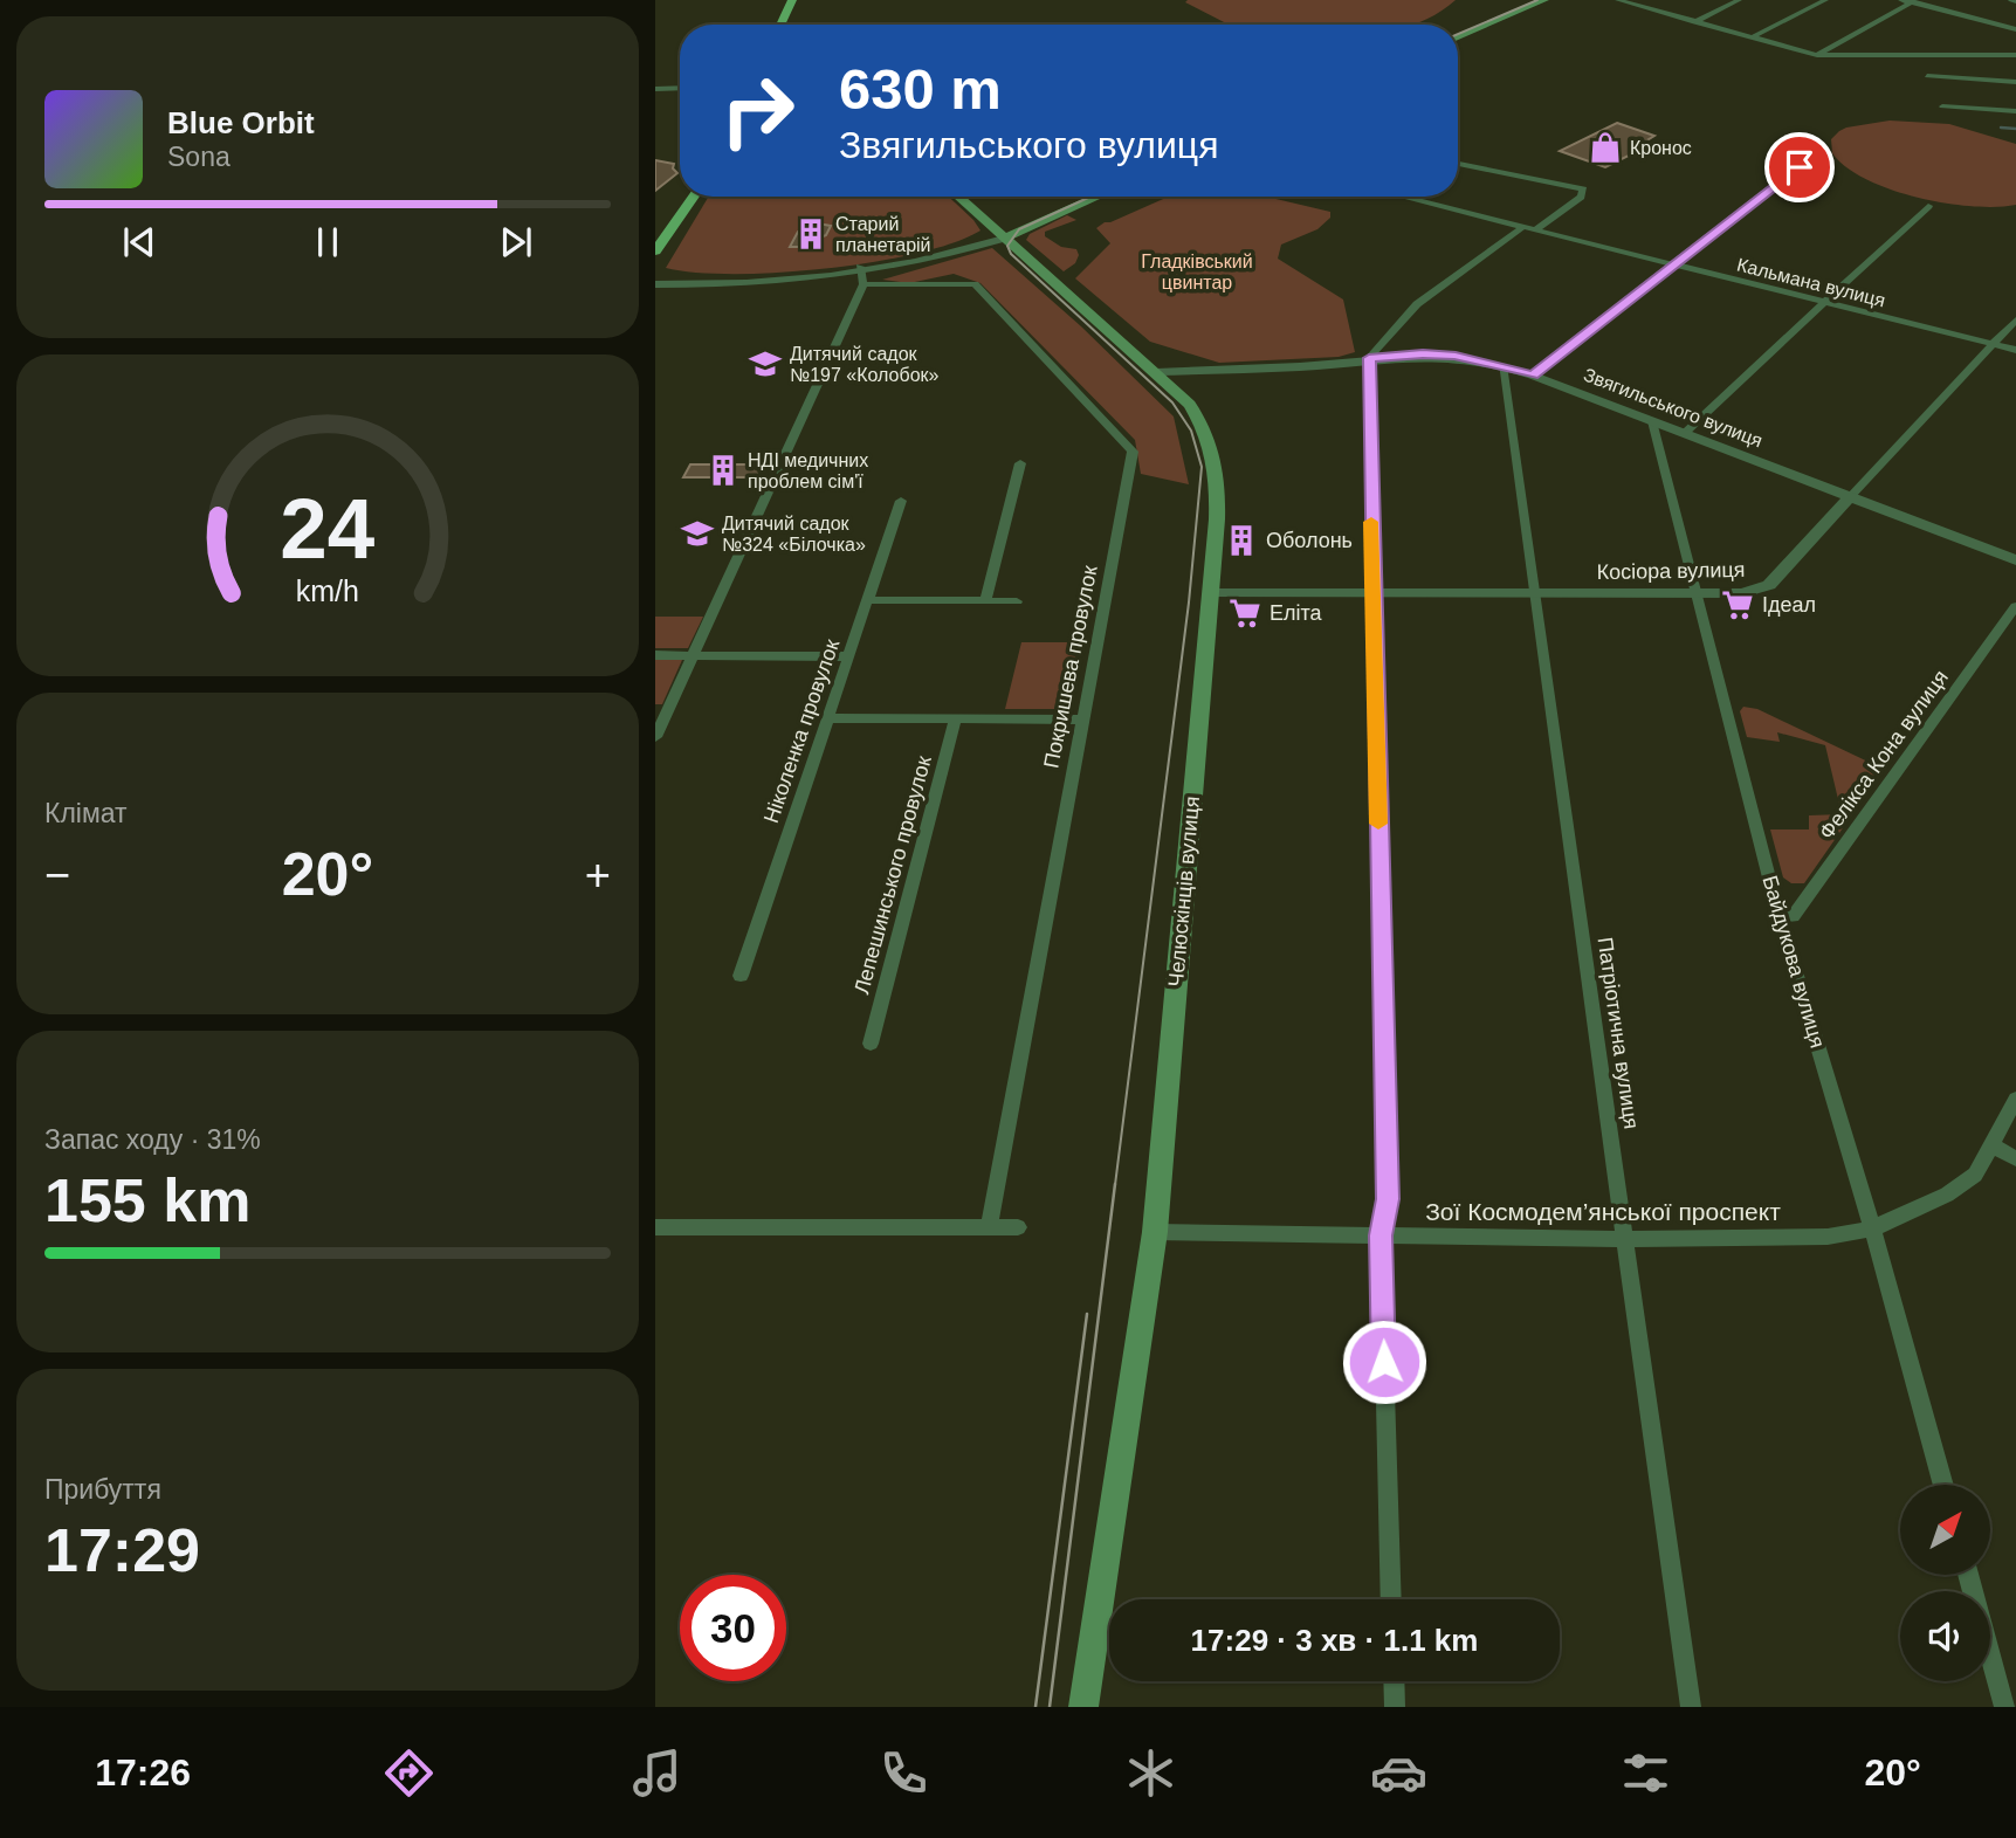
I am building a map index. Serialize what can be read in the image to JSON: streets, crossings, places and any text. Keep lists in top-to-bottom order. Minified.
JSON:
{"streets":{"main road":["Челюскінців вулиця"],"street":["Кальмана вулиця","Звягильського вулиця","Косіора вулиця","Покришева провулок","Ніколенка провулок","Фелікса Кона вулиця","Лепешинського провулок","Байдукова вулиця","Патріотична вулиця","Зої Космодем’янської проспект"]},"crossings":[["Кальмана вулиця","Косіора вулиця"],["Звягильського вулиця","Косіора вулиця"],["Звягильського вулиця","Челюскінців вулиця"],["Звягильського вулиця","Байдукова вулиця"],["Звягильського вулиця","Патріотична вулиця"],["Косіора вулиця","Челюскінців вулиця"],["Косіора вулиця","Байдукова вулиця"],["Косіора вулиця","Патріотична вулиця"],["Фелікса Кона вулиця","Байдукова вулиця"],["Челюскінців вулиця","Зої Космодем’янської проспект"],["Байдукова вулиця","Зої Космодем’янської проспект"],["Патріотична вулиця","Зої Космодем’янської проспект"]],"parks":["Гладківський цвинтар"],"places":{"shop":["Кронос"],"building":["Старий планетарій","НДІ медичних проблем сім'ї","Оболонь"],"school or university":["Дитячий садок №197 «Колобок»","Дитячий садок №324 «Білочка»"],"supermarket":["Ідеал","Еліта"]},"north":"top right","page":{"turn":["630 m","Звягильського вулиця"],"song":["Blue Orbit","Sona"],"tile":["Клімат",["Запас ходу · 31%","155 km"],["Прибуття","17:29"]],"heat":["−","20°","+"],"limit":"30","trip":"17:29 · 3 хв · 1.1 km","tabs":["17:26","20°"],"gauge":["24","km/h"]}}
